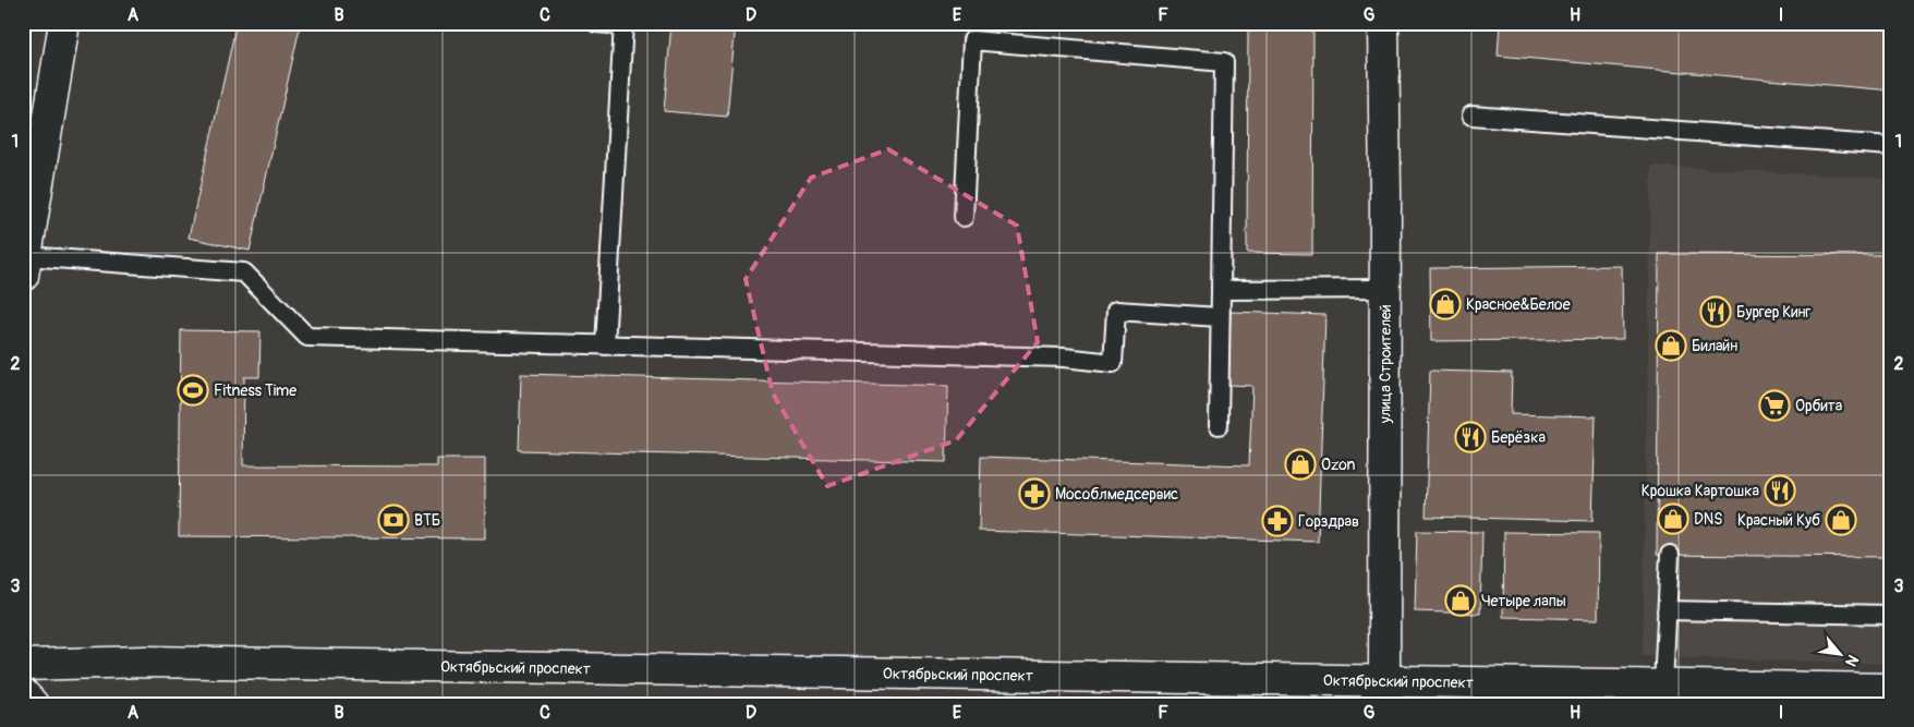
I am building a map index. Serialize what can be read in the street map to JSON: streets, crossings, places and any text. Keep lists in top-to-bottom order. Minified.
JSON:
{"streets":{"main road":["улица Строителей","Октябрьский проспект"]},"crossings":[["улица Строителей","Октябрьский проспект"]],"places":{"shop":["Красное&Белое","Билайн","Ozon","DNS","Красный Куб","Четыре лапы"],"restaurant":["Бургер Кинг","Берёзка","Крошка Картошка"],"sports":["Fitness Time"],"supermarket":["Орбита"],"pharmacy":["Мособлмедсервис","Горздрав"],"bank":["ВТБ"]},"north":"bottom right","grid":{"columns":["A","B","C","D","E","F","G","H","I"],"rows":["1","2","3"]}}
